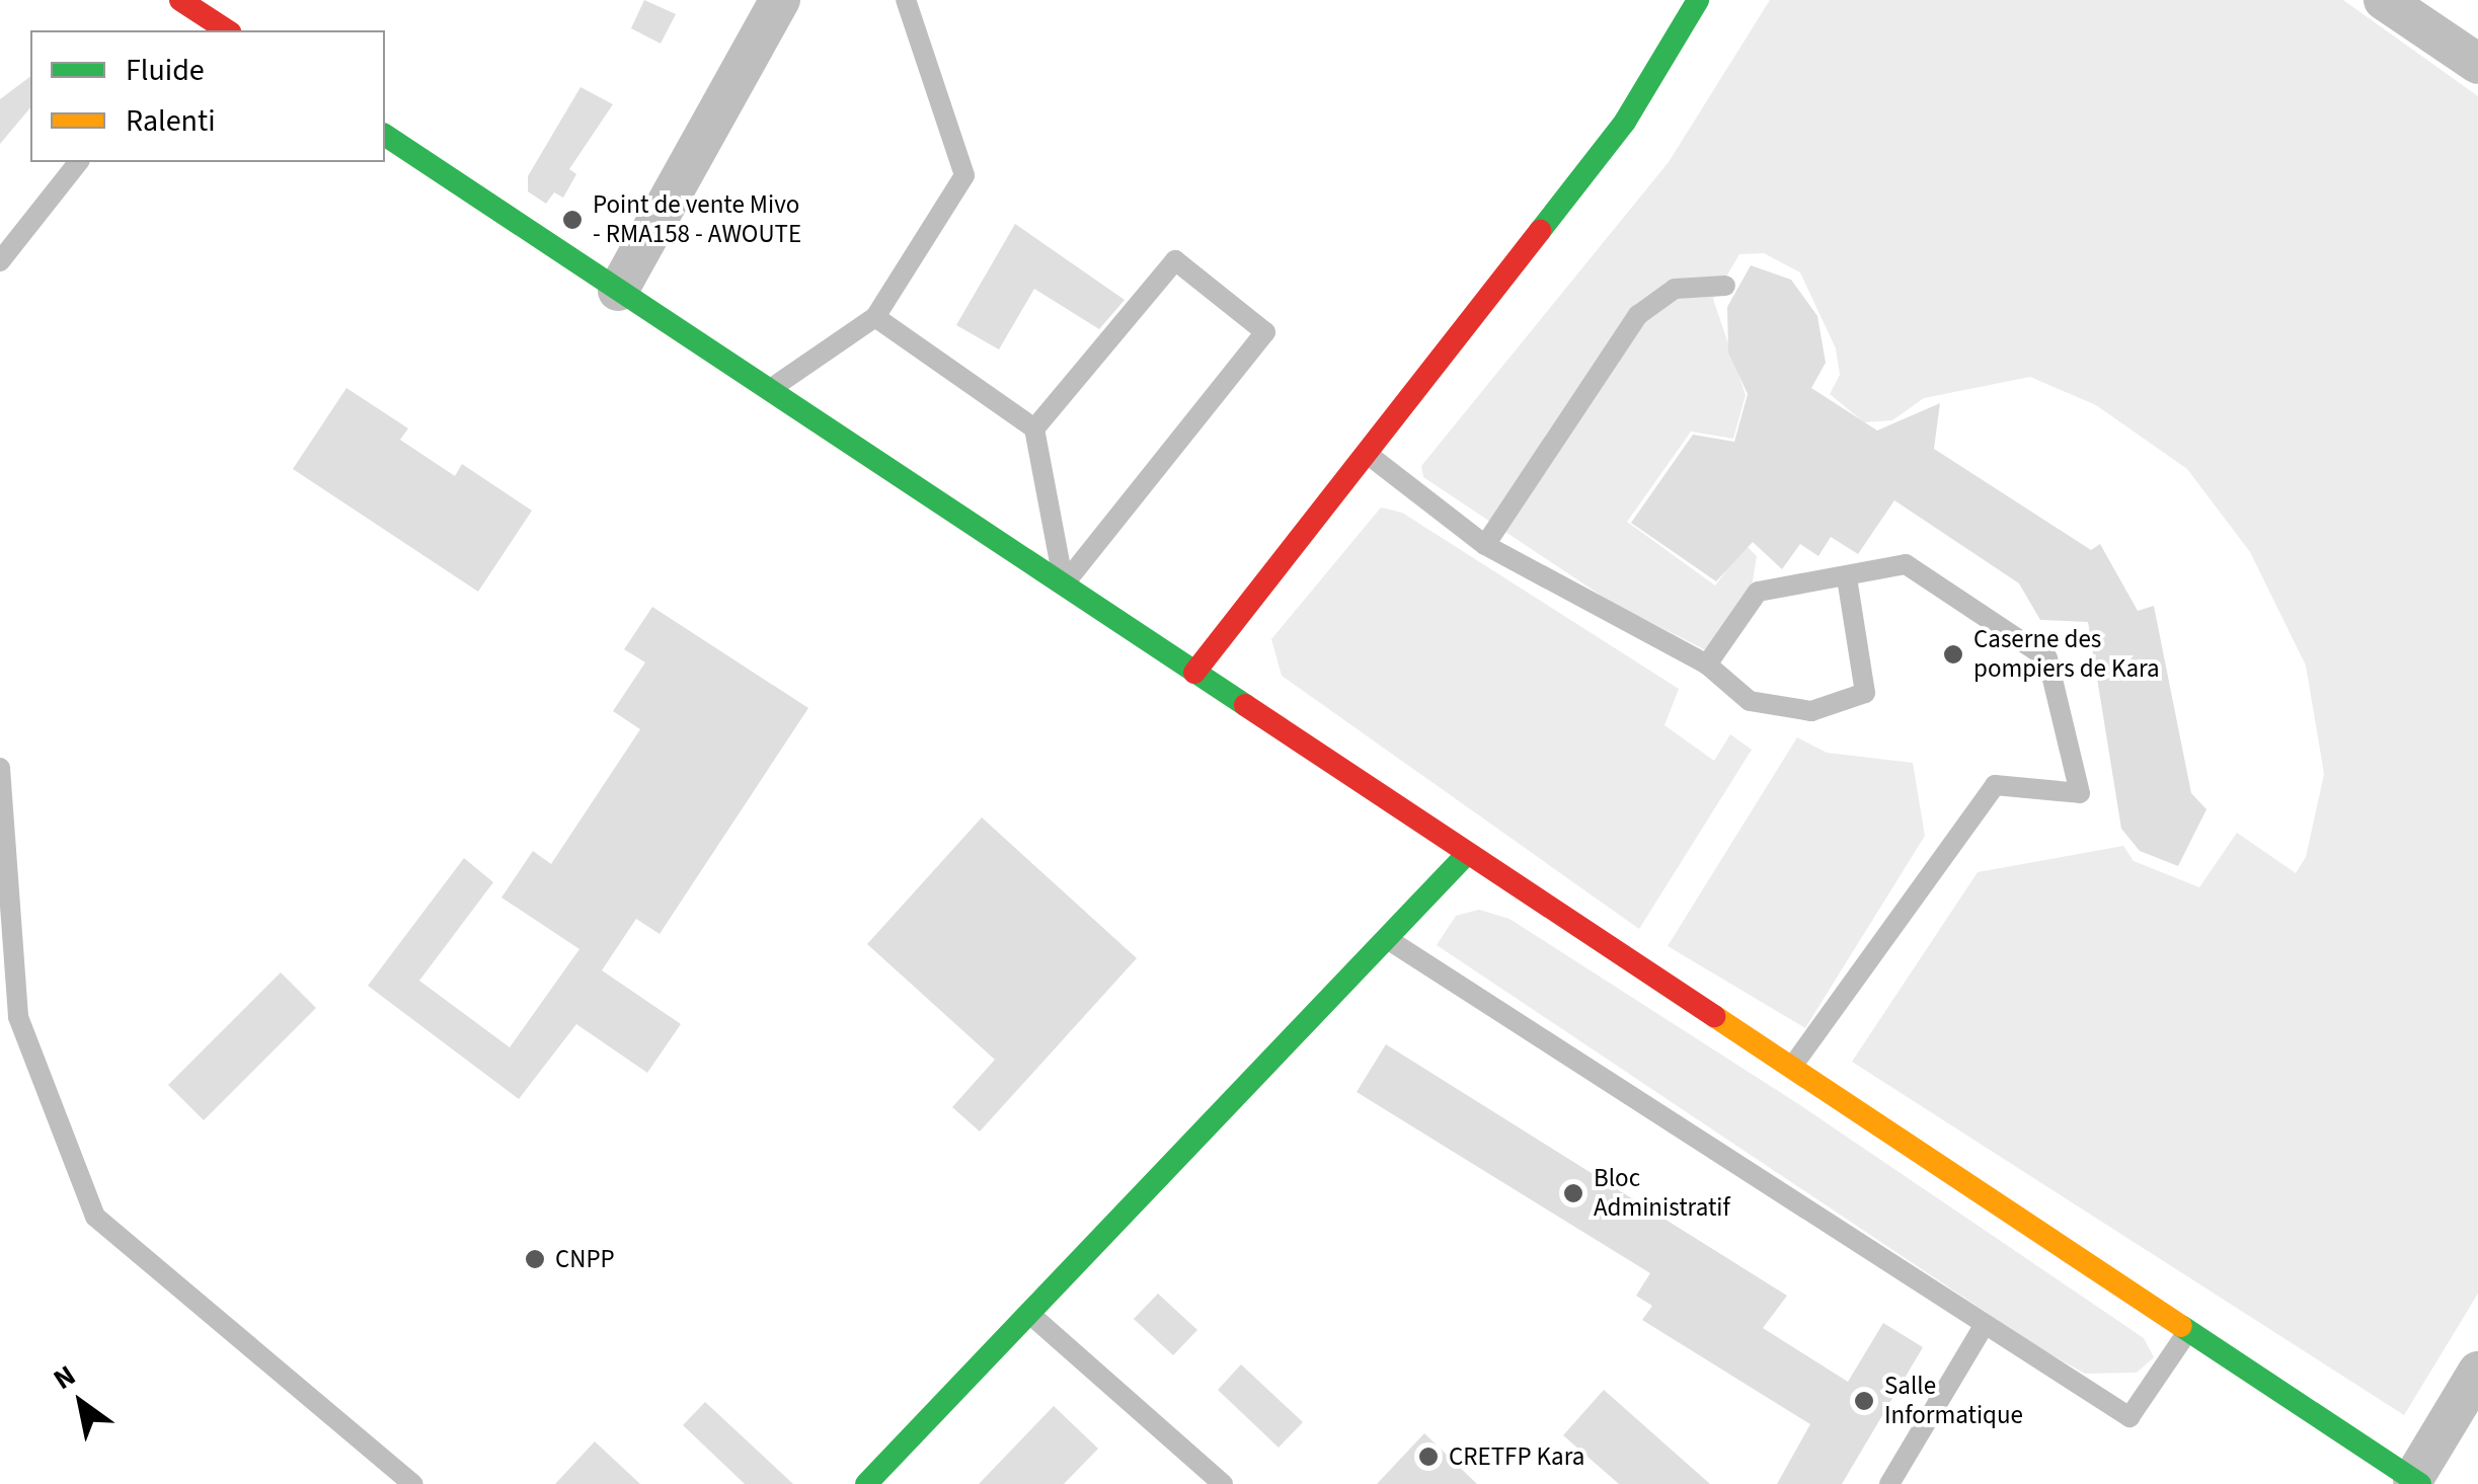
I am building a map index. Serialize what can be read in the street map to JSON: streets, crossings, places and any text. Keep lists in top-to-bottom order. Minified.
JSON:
{"places":["Point de vente Mivo - RMA158 - AWOUTE","Caserne des pompiers de Kara","Bloc Administratif","CNPP","Salle Informatique","CRETFP Kara"],"legend":["Fluide","Ralenti"],"north":"top left"}
